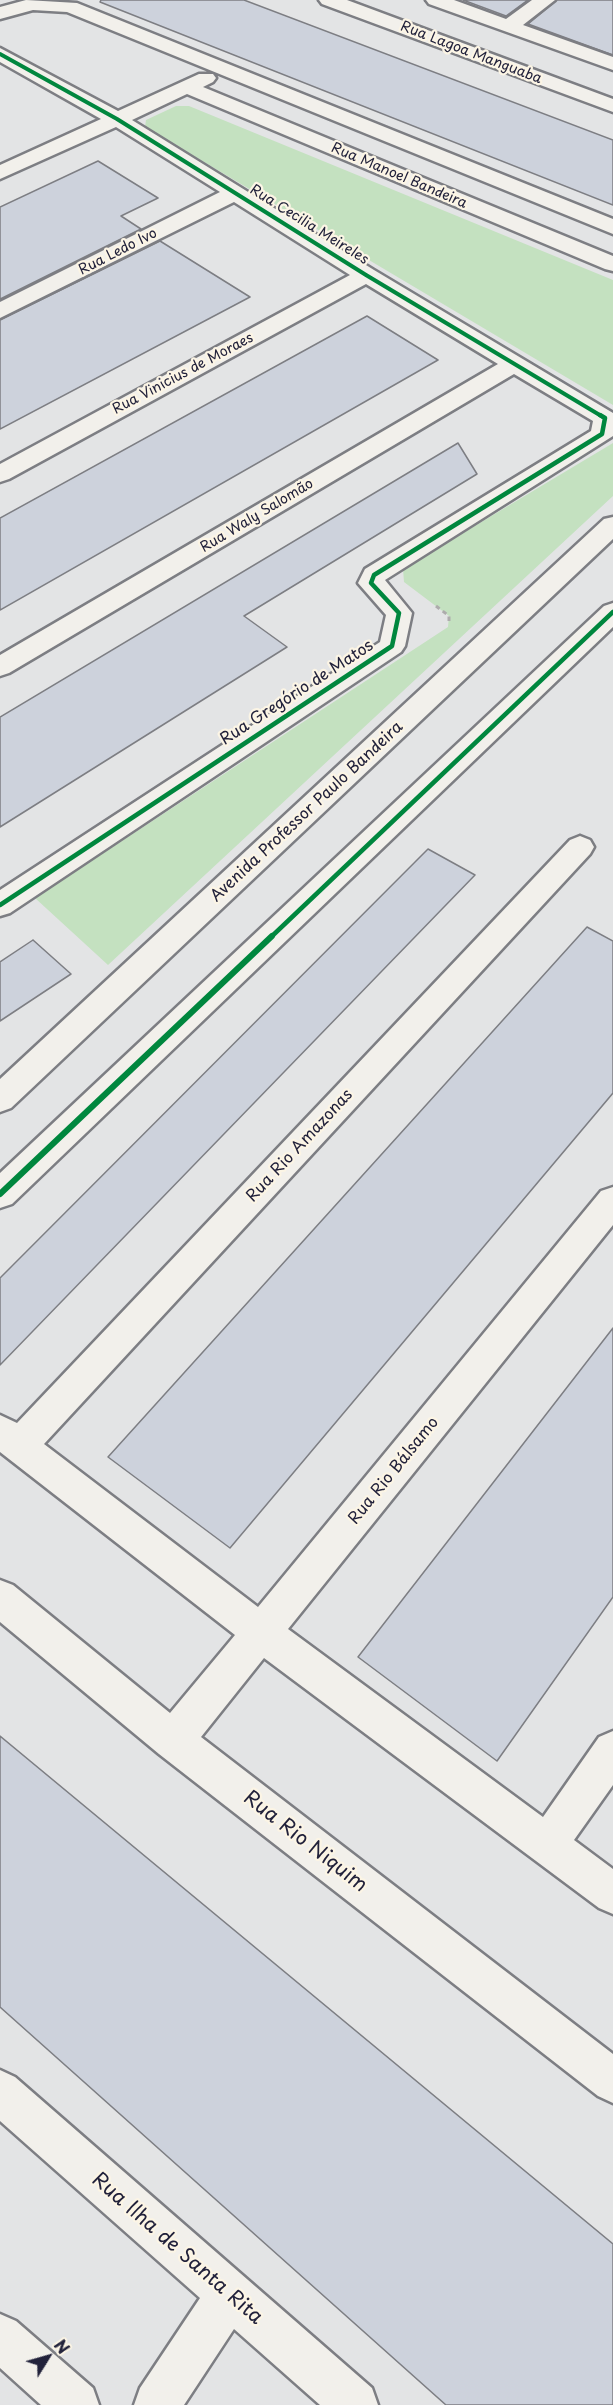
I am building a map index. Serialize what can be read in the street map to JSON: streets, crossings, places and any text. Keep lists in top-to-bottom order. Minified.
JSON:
{"streets":{"street":["Rua Lagoa Manguaba","Rua Manoel Bandeira","Rua Cecilia Meireles","Rua Ledo Ivo","Rua Vinicius de Moraes","Rua Waly Salomão","Rua Gregório de Matos","Avenida Professor Paulo Bandeira","Rua Rio Amazonas","Rua Rio Bálsamo","Rua Rio Niquim","Rua llha de Santa Rita"]},"crossings":[["Rua Cecilia Meireles","Rua Ledo Ivo"],["Rua Cecilia Meireles","Rua Vinicius de Moraes"],["Rua Cecilia Meireles","Rua Waly Salomão"],["Rua Cecilia Meireles","Rua Gregório de Matos"],["Rua Rio Bálsamo","Rua Rio Niquim"]],"north":"top right"}
